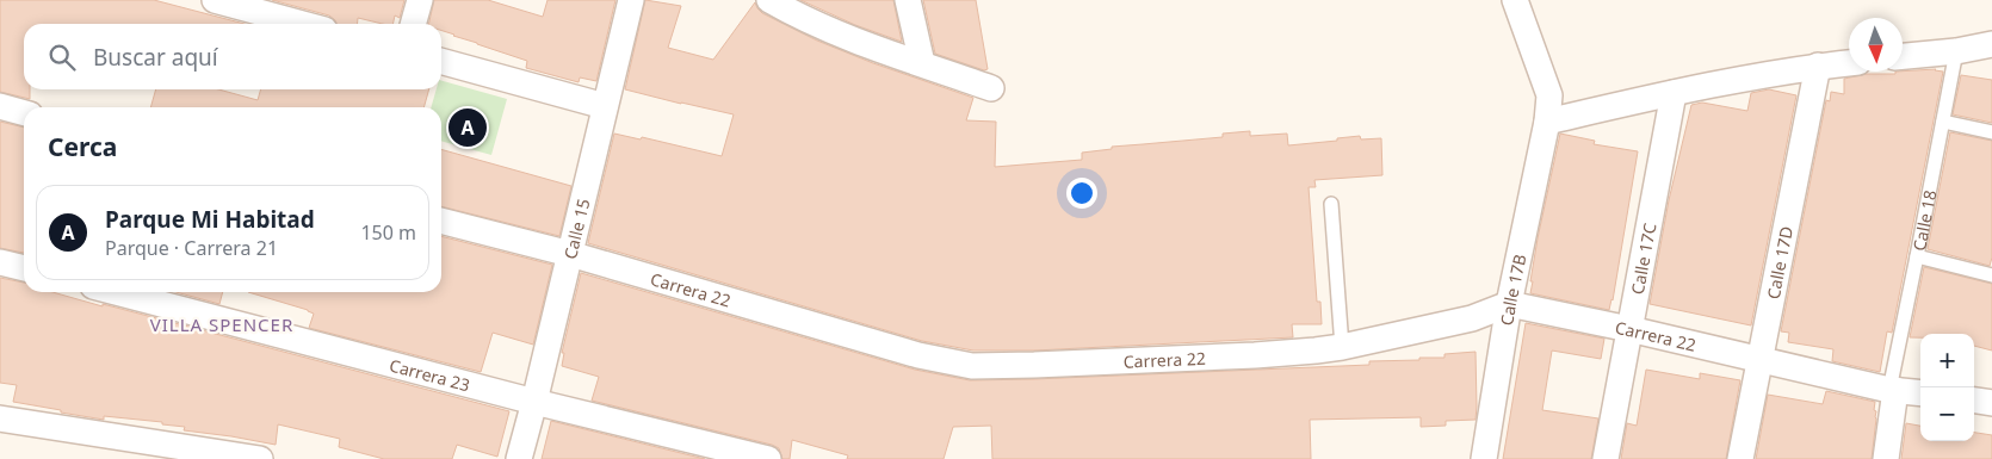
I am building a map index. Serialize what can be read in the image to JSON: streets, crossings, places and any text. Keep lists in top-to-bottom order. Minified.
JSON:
{"streets":{"street":["Calle 18","Calle 15","Calle 17C","Calle 17D","Carrera 22","Calle 17B","Carrera 23"]},"crossings":[["Calle 18","Carrera 22"],["Calle 15","Carrera 22"],["Calle 15","Carrera 23"],["Calle 17C","Carrera 22"],["Calle 17D","Carrera 22"],["Carrera 22","Calle 17B"]],"districts":["VILLA SPENCER"],"north":"bottom","page":{"search":"Buscar aquí","pins":"A","heading":"Cerca","list":[{"mark":"A","name":"Parque Mi Habitad","note":"Parque · Carrera 21","value":"150 m"}],"map_buttons":["+","−"]}}
